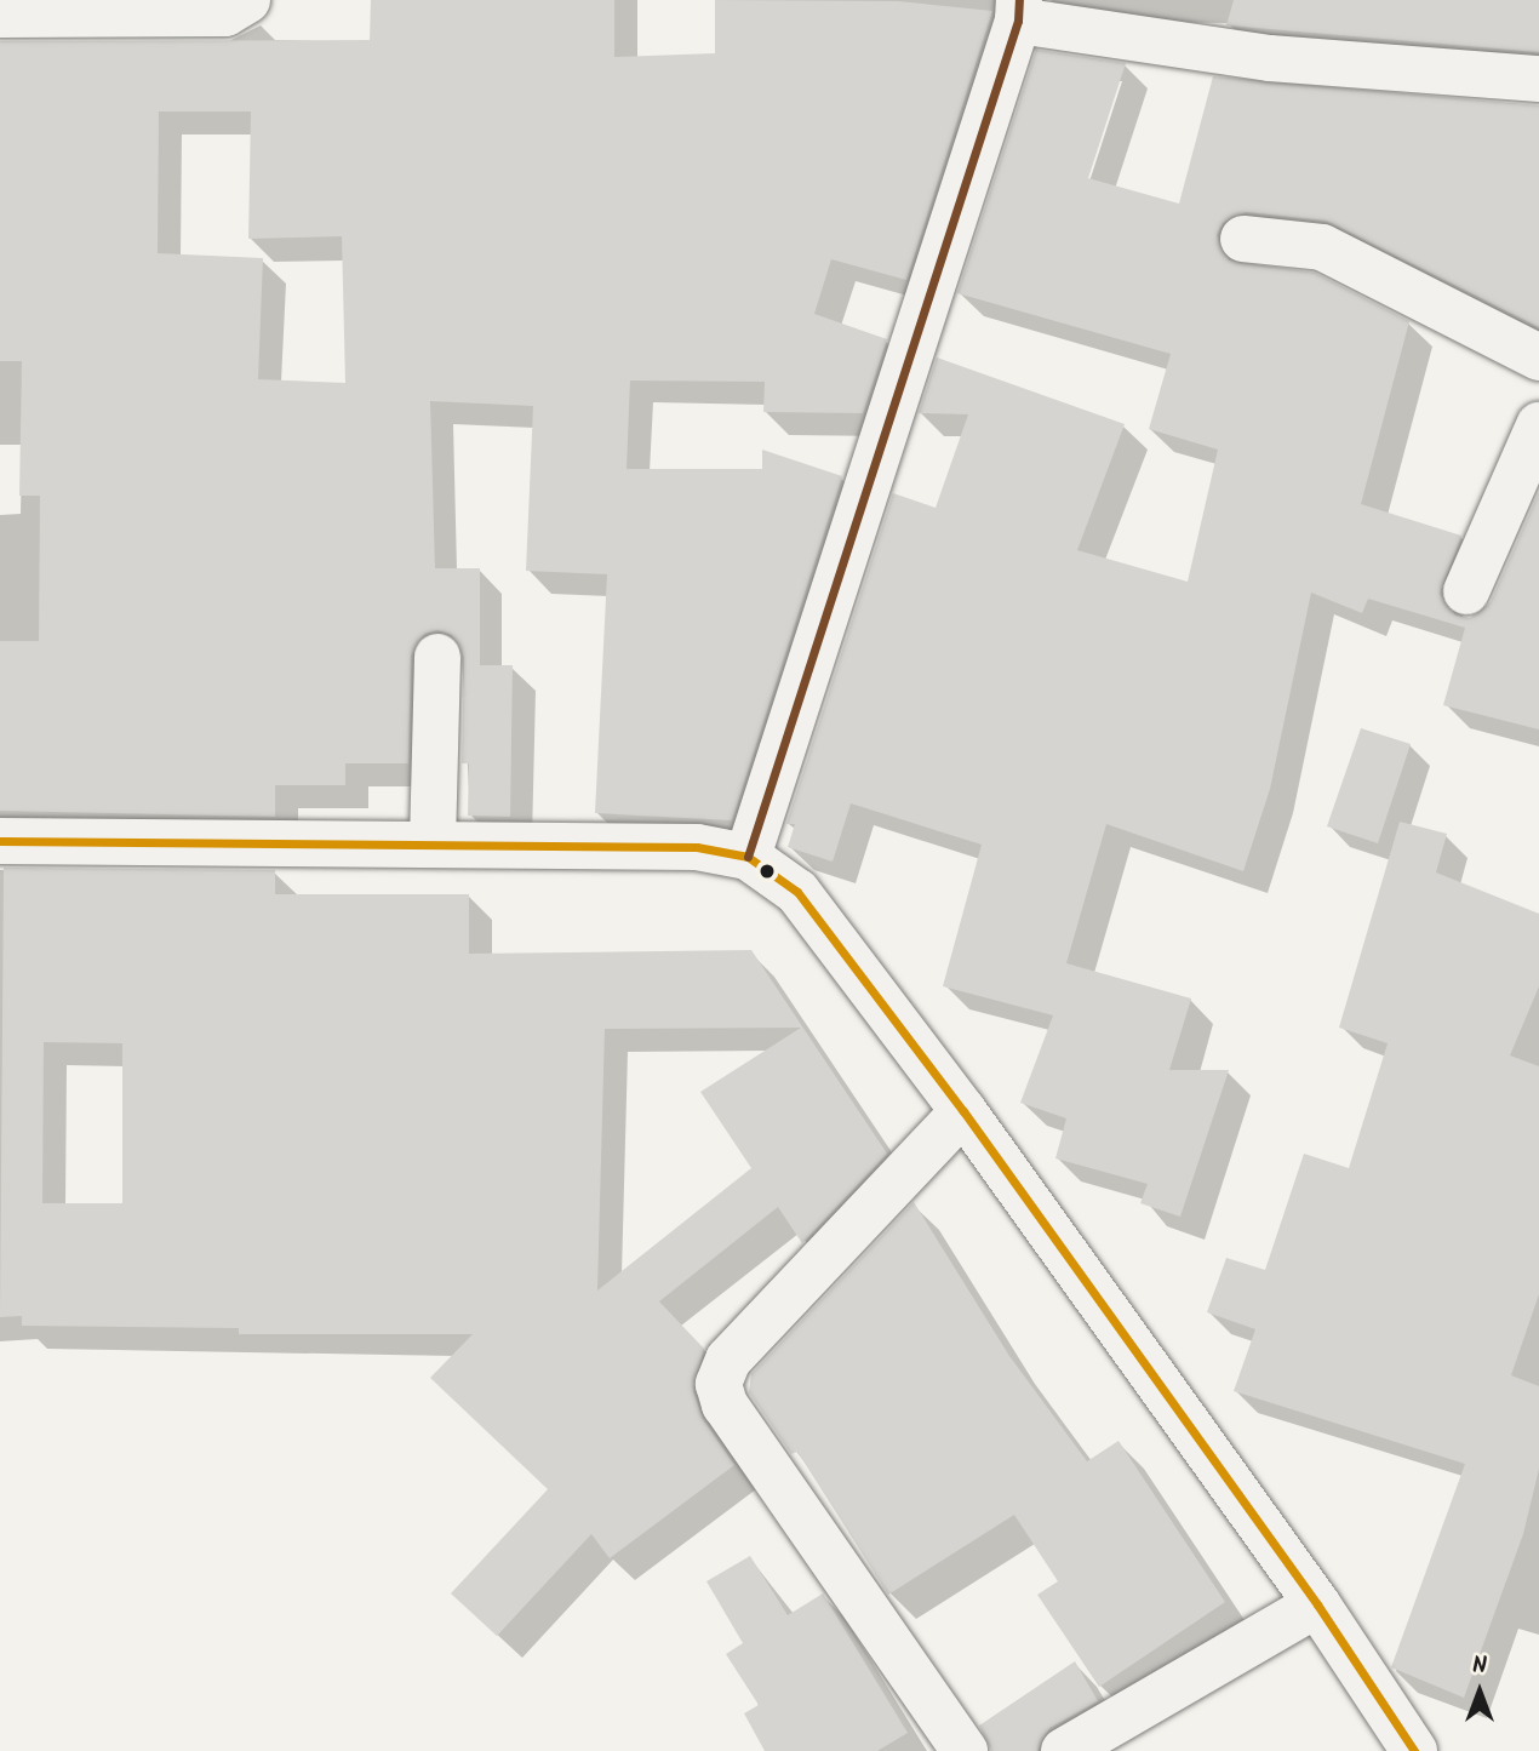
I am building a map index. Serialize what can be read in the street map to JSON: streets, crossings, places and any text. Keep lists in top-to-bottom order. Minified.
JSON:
{"north":"top"}
